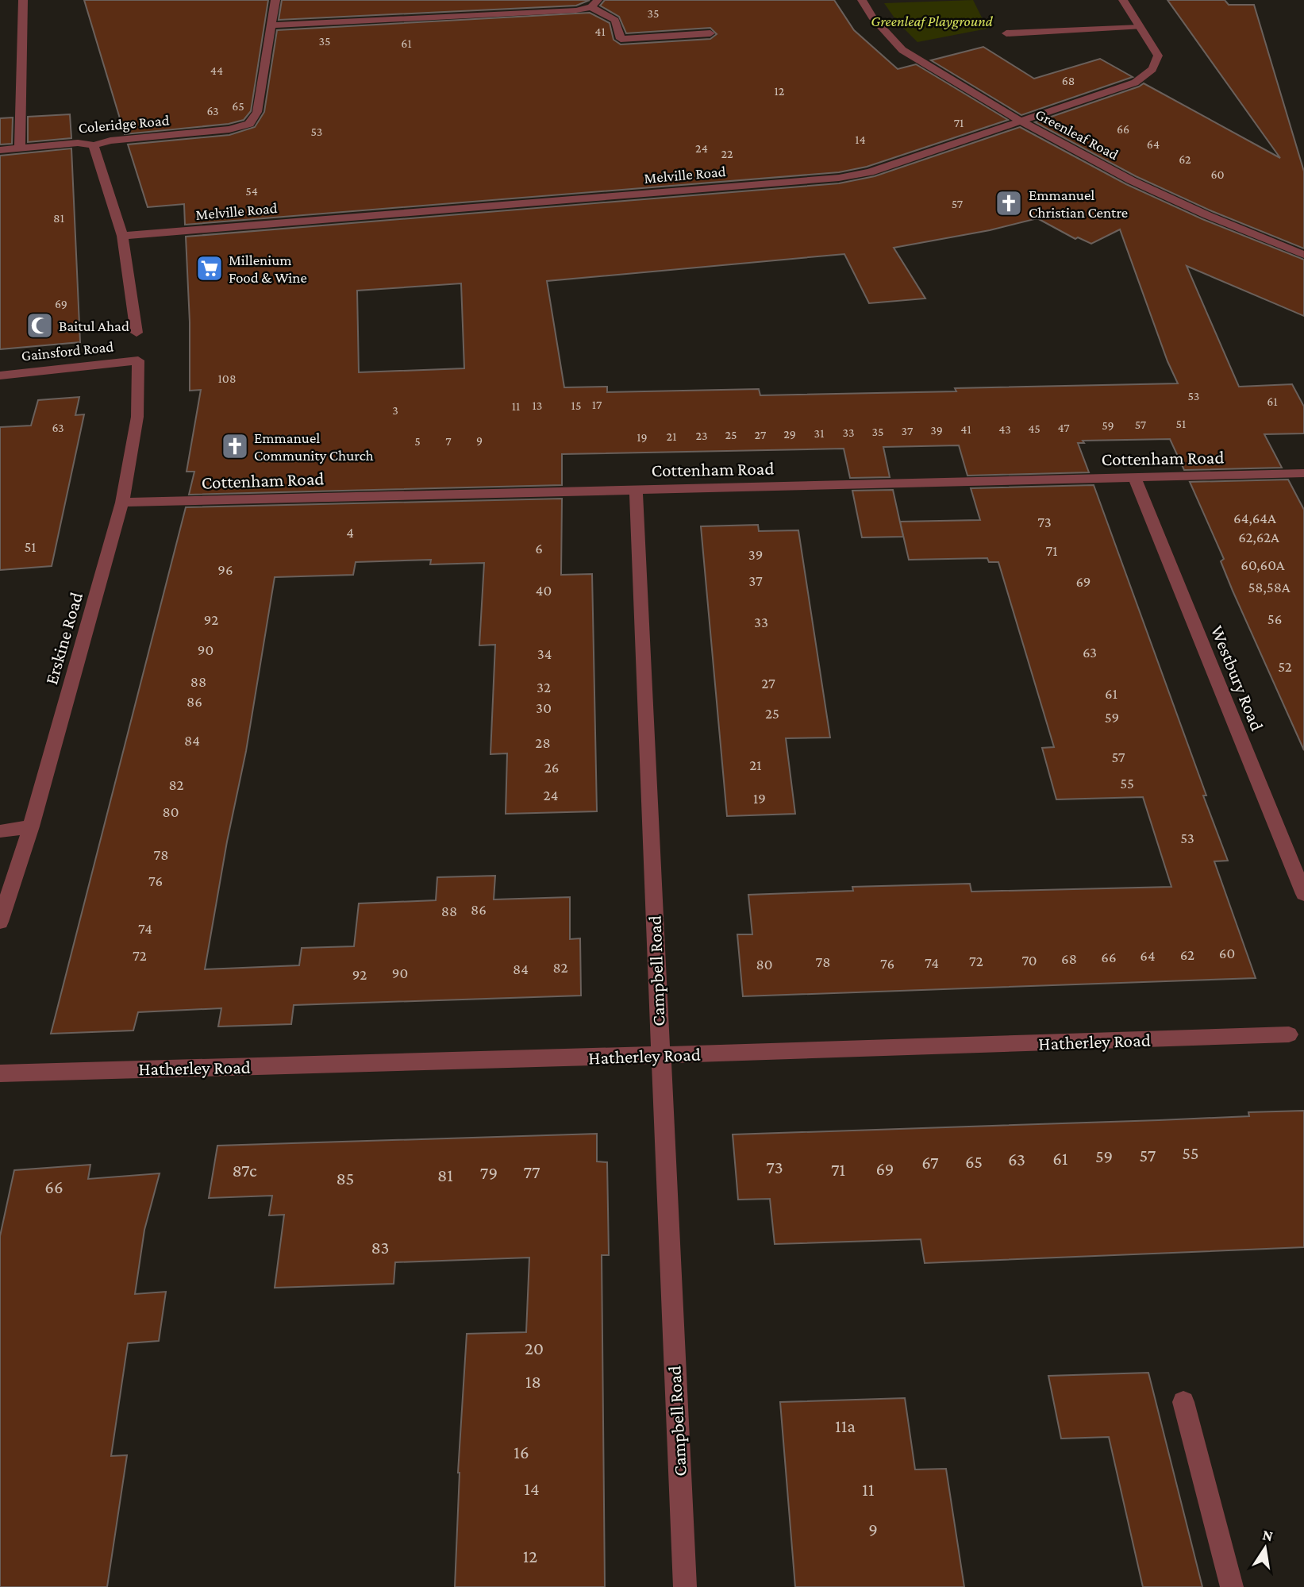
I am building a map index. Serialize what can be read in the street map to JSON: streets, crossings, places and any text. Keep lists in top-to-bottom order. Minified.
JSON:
{"streets":{"street":["Coleridge Road","Greenleaf Road","Melville Road","Gainsford Road","Cottenham Road","Erskine Road","Westbury Road","Campbell Road","Hatherley Road"]},"crossings":[["Greenleaf Road","Melville Road"],["Gainsford Road","Erskine Road"],["Cottenham Road","Erskine Road"],["Cottenham Road","Westbury Road"],["Cottenham Road","Campbell Road"],["Campbell Road","Hatherley Road"]],"parks":["Greenleaf Playground"],"places":{"church":["Emmanuel Christian Centre","Emmanuel Community Church"],"supermarket":["Millenium Food & Wine"],"mosque":["Baitul Ahad"]},"house_numbers":["35","41","35","61","44","68","12","65","63","71","66","53","14","64","24","22","62","60","54","57","81","69","108","53","61","17","13","15","11","3","51","57","59","63","47","45","41","43","39","37","35","33","31","29","25","27","23","21","19","9","5","7","64,64A","73","4","62,62A","51","6","71","39","60,60A","96","37","69","58,58A","40","56","92","33","90","63","34","52","88","27","32","61","86","30","25","59","84","28","57","21","26","55","82","24","19","80","53","78","76","86","88","74","60","62","72","64","66","68","70","72","78","74","76","80","82","84","90","92","55","57","59","61","63","65","67","73","69","71","87c","77","79","81","85","66","83","20","18","11a","16","14","11","9","12"],"north":"top"}
